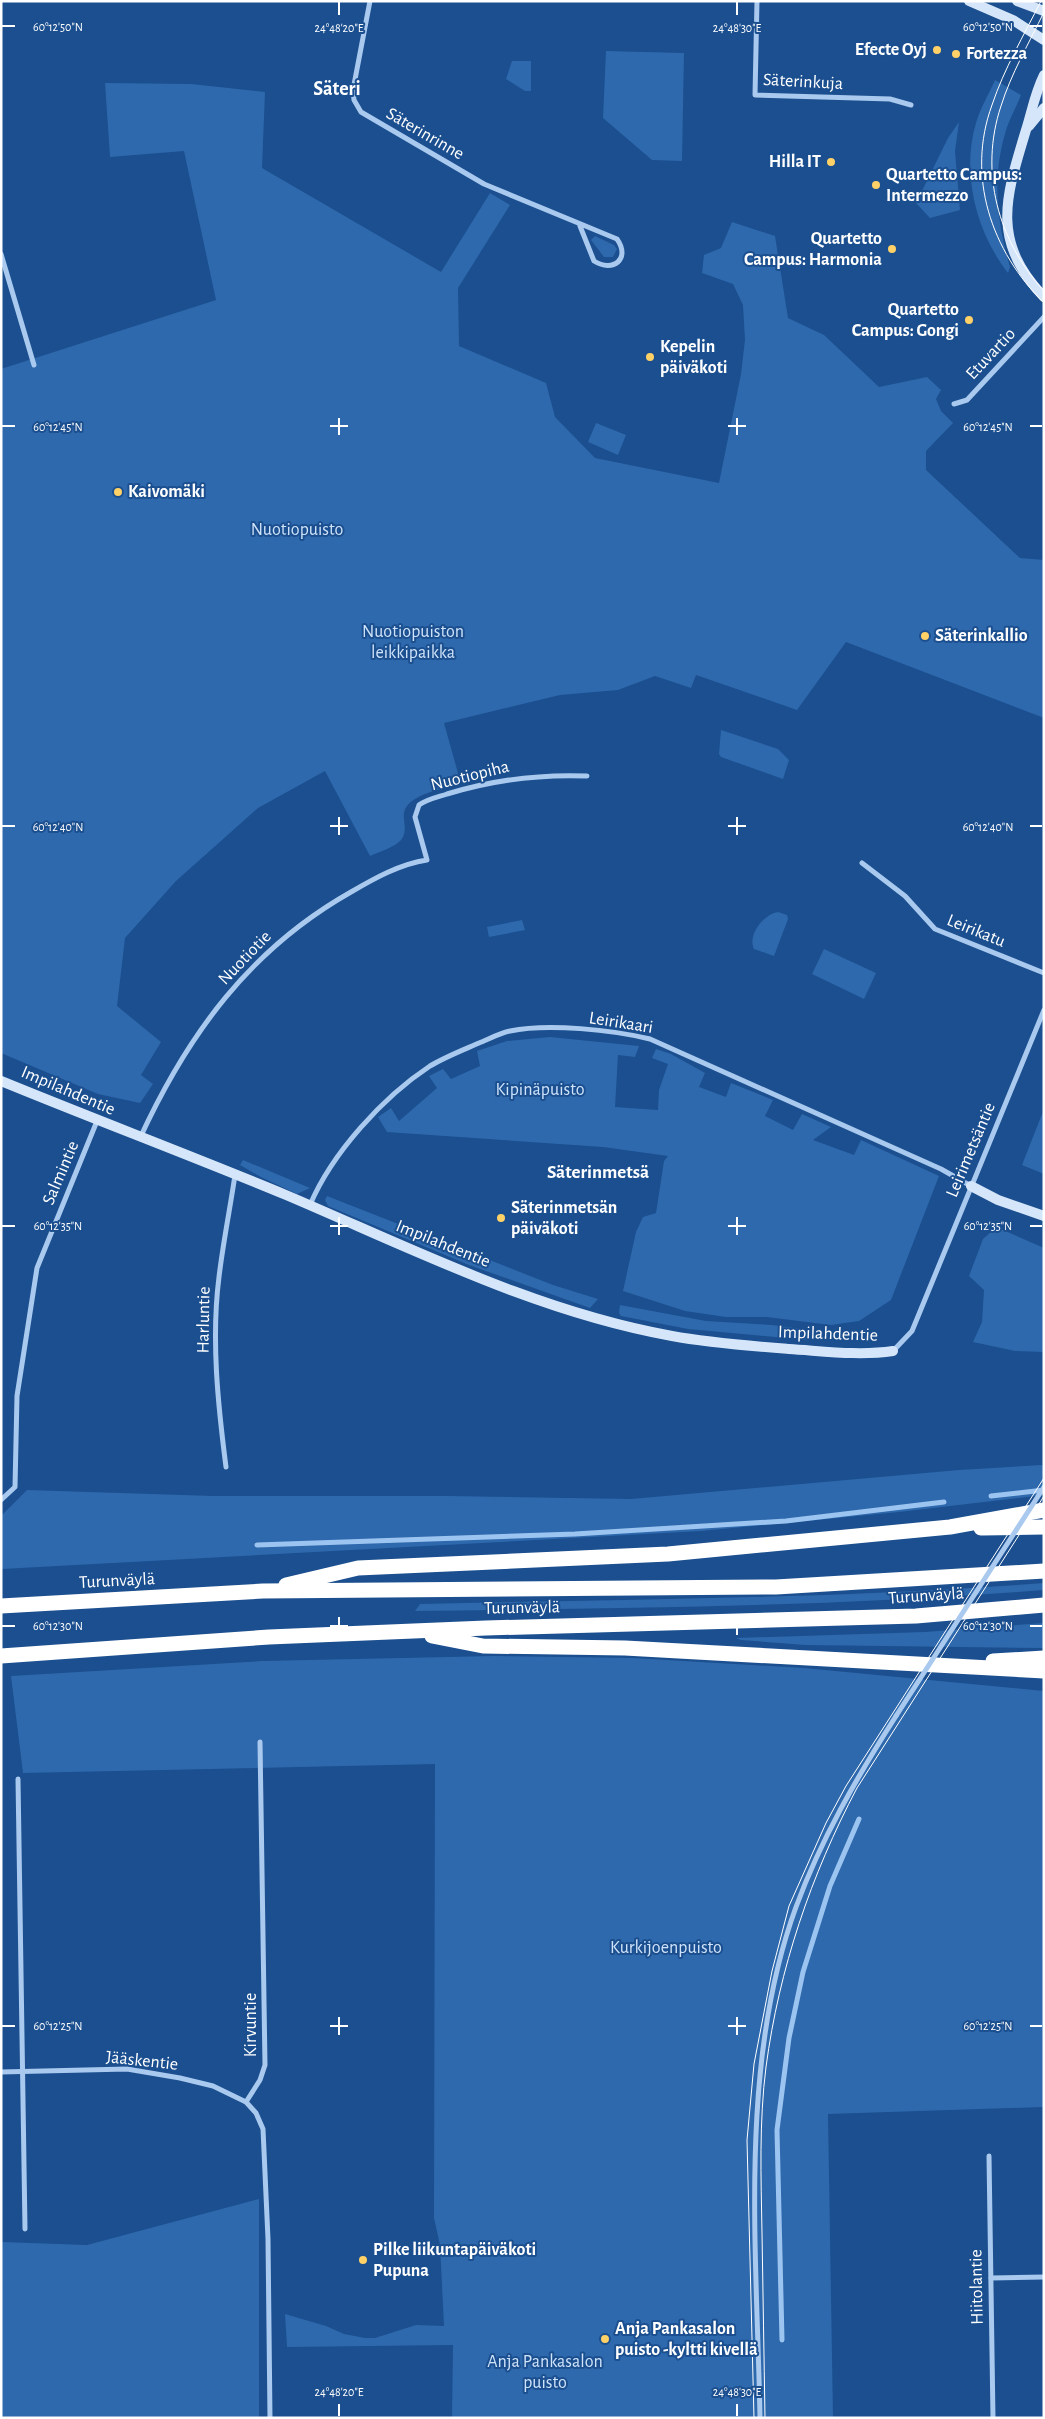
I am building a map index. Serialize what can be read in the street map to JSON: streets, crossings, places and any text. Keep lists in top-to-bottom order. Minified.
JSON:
{"streets":{"highway":["Turunväylä"],"street":["Säterinkuja","Säterinrinne","Etuvartio","Nuotiopiha","Leirikatu","Nuotiotie","Leirikaari","Impilahdentie","Leirimetsäntie","Salmintie","Harluntie","Kirvuntie","Jääskentie","Hiitolantie"]},"crossings":[["Nuotiopiha","Nuotiotie"],["Nuotiotie","Impilahdentie"],["Leirikaari","Impilahdentie"],["Leirikaari","Leirimetsäntie"],["Impilahdentie","Leirimetsäntie"],["Impilahdentie","Salmintie"],["Impilahdentie","Harluntie"],["Kirvuntie","Jääskentie"]],"districts":["Säteri","Säterinmetsä"],"parks":["Nuotiopuisto","Nuotiopuiston leikkipaikka","Kipinäpuisto","Kurkijoenpuisto","Anja Pankasalon puisto"],"places":["Efecte Oyj","Fortezza","Hilla IT","Quartetto Campus: Intermezzo","Quartetto Campus: Harmonia","Quartetto Campus: Gongi","Kepelin päiväkoti","Kaivomäki","Säterinkallio","Säterinmetsän päiväkoti","Pilke liikuntapäiväkoti Pupuna","Anja Pankasalon puisto -kyltti kivellä"],"coordinates":["60°12'50\"N","24°48'20\"E","24°48'30\"E","60°12'45\"N","60°12'40\"N","60°12'35\"N","60°12'30\"N","60°12'25\"N"]}
